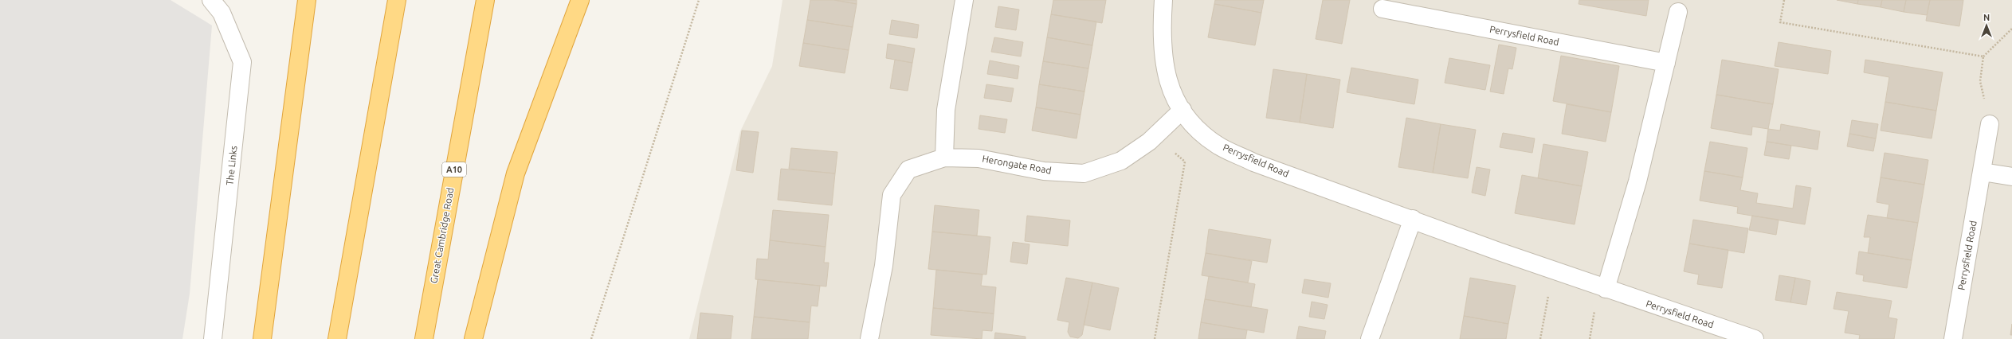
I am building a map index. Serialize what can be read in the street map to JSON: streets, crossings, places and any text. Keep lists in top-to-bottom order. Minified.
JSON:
{"streets":{"highway":["A10","Great Cambridge Road"],"street":["Perrysfield Road","Herongate Road","The Links"]},"crossings":[["Perrysfield Road","Herongate Road"]],"north":"top"}
